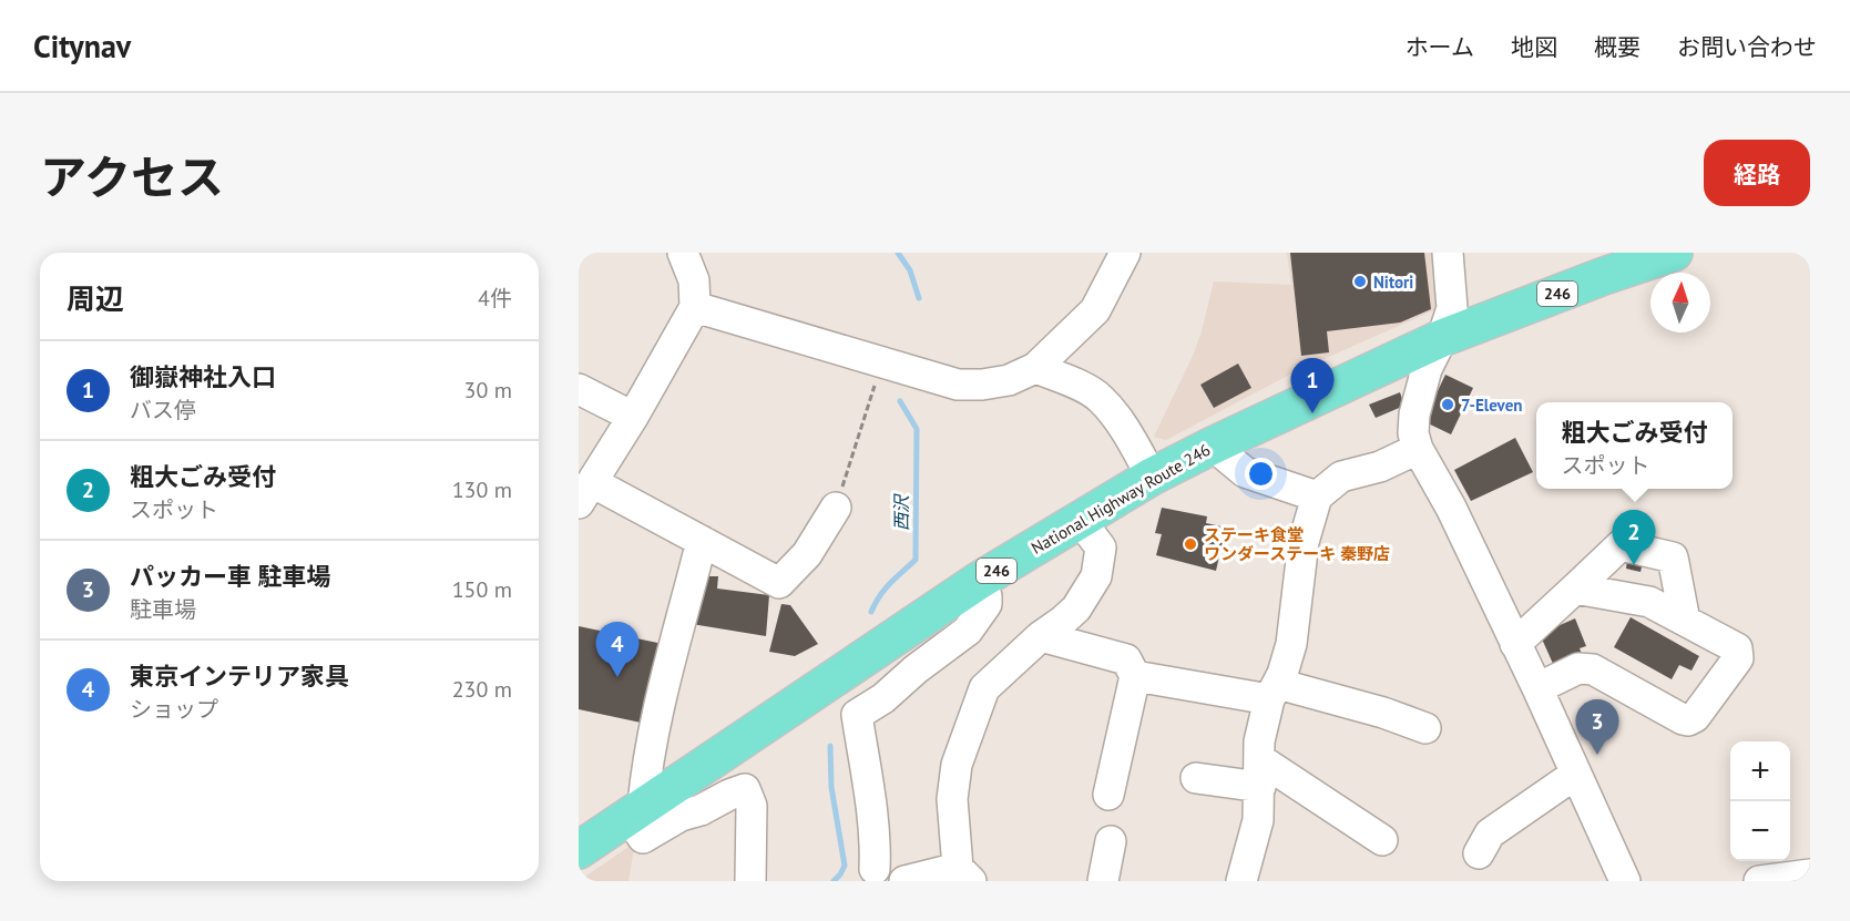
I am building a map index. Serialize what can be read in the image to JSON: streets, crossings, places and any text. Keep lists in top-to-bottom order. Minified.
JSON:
{"streets":{"highway":["246","National Highway Route 246"]},"water":["西沢"],"places":["Nitori","7-Eleven","ステーキ食堂 ワンダーステーキ 秦野店"],"north":"top","page":{"header":"Citynav","nav":["ホーム","地図","概要","お問い合わせ"],"title":"アクセス","buttons":"経路","heading":["周辺","4件"],"list":[{"mark":"1","name":"御嶽神社入口","note":"バス停","value":"30 m"},{"mark":"2","name":"粗大ごみ受付","note":"スポット","value":"130 m"},{"mark":"3","name":"パッカー車 駐車場","note":"駐車場","value":"150 m"},{"mark":"4","name":"東京インテリア家具","note":"ショップ","value":"230 m"}],"pins":["1","2","4","3"],"popup":["粗大ごみ受付","スポット"],"map_buttons":["+","−"]}}
